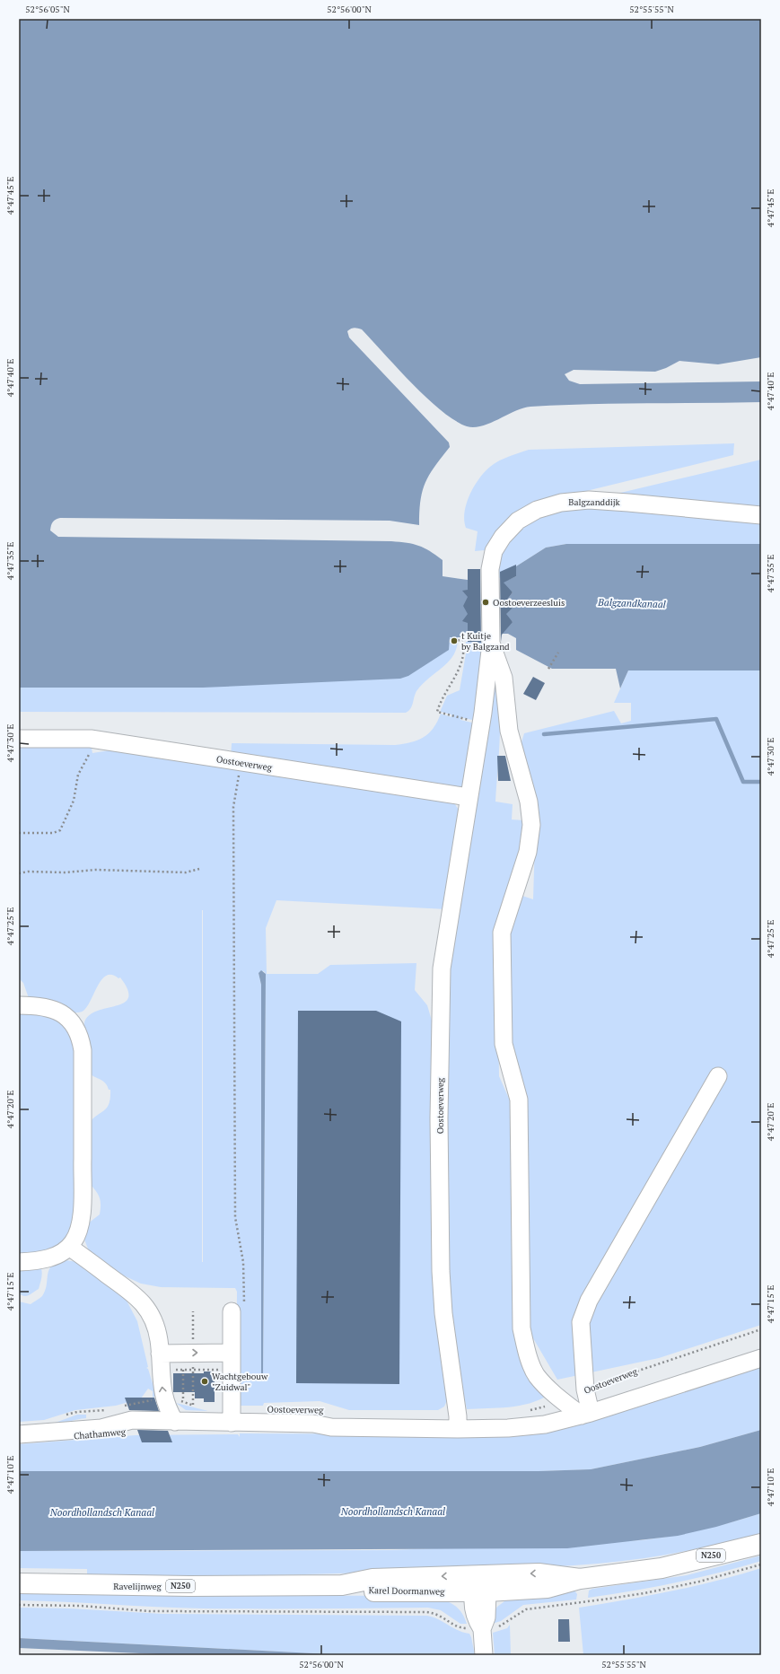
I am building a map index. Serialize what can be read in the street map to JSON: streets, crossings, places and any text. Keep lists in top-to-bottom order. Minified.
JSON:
{"streets":{"main road":["N250","Ravelijnweg","Karel Doormanweg"],"street":["Balgzanddijk","Oostoeverweg","Chathamweg"]},"crossings":[["Balgzanddijk","Oostoeverweg"],["Oostoeverweg","Chathamweg"],["Ravelijnweg","Karel Doormanweg"]],"water":["Balgzandkanaal","Noordhollandsch Kanaal"],"places":["Oostoeverzeesluis","t Kuitje by Balgzand","Wachtgebouw \"Zuidwal\""],"coordinates":["52°56'05\"N","52°56'00\"N","52°55'55\"N","4°47'45\"E","4°47'40\"E","4°47'35\"E","4°47'30\"E","4°47'25\"E","4°47'20\"E","4°47'15\"E","4°47'10\"E"]}
